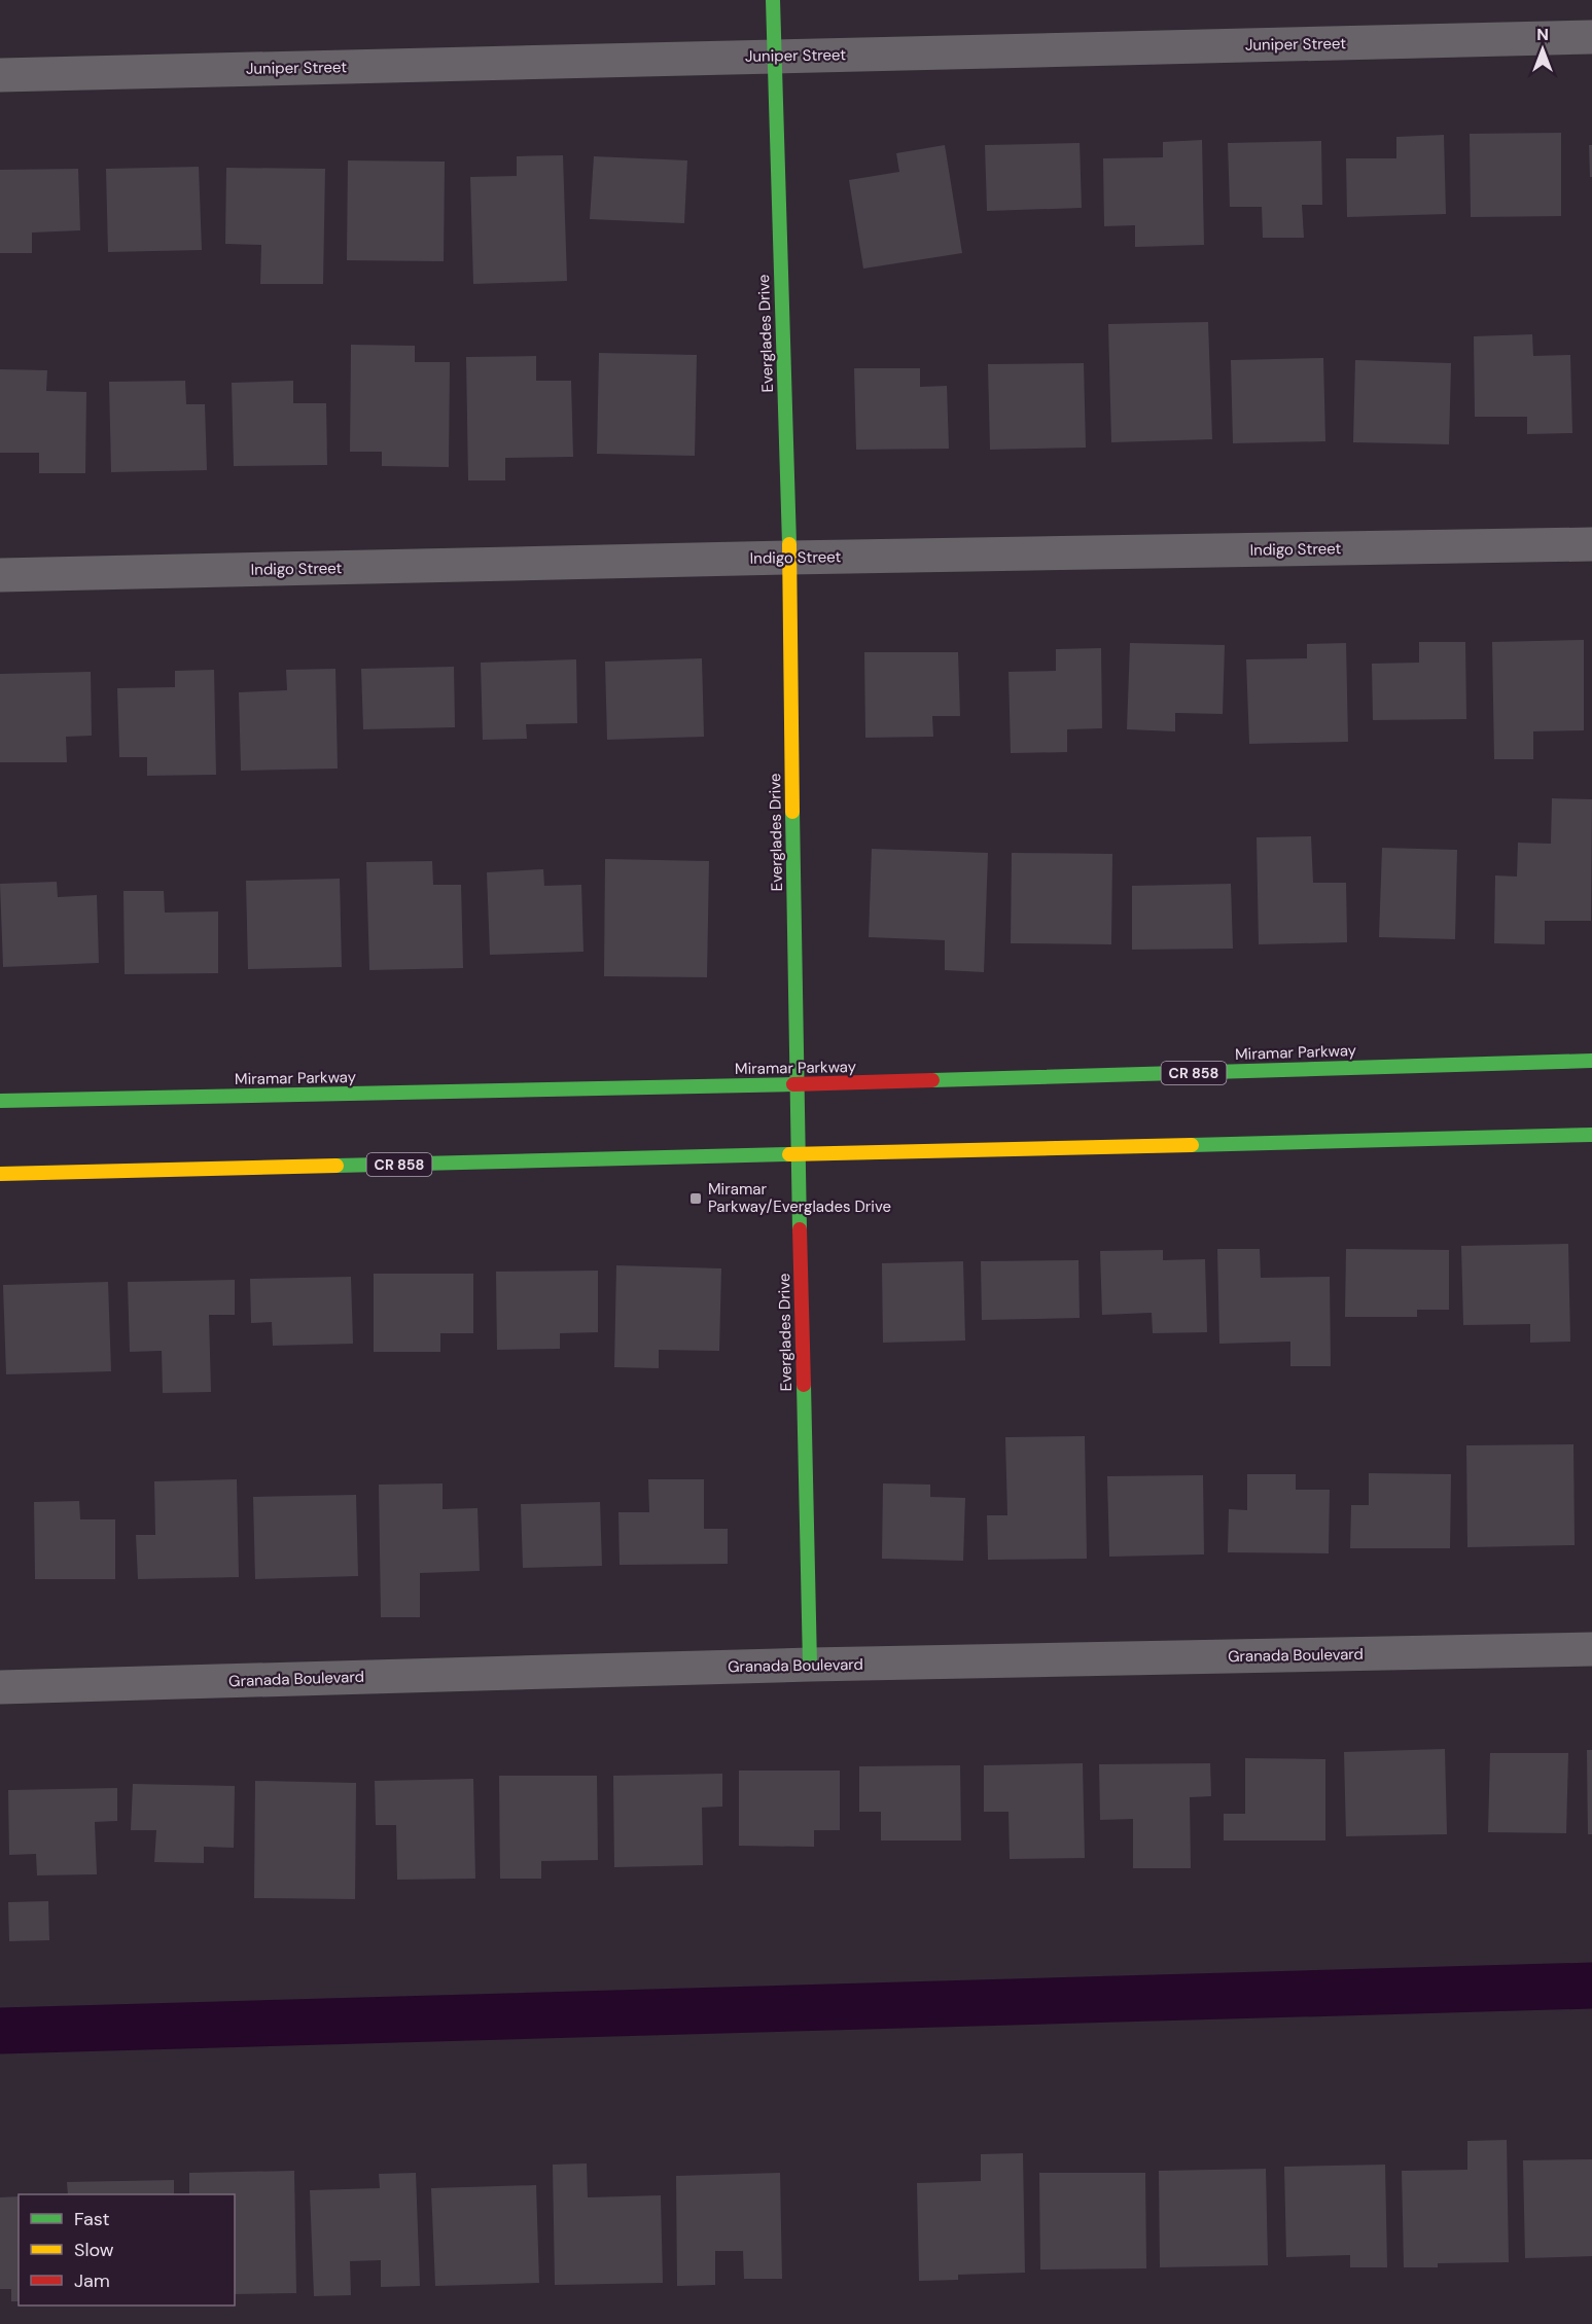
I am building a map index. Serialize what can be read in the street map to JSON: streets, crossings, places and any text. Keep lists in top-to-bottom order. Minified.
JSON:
{"streets":{"main road":["Everglades Drive","Miramar Parkway","CR 858"],"street":["Juniper Street","Indigo Street","Granada Boulevard"]},"crossings":[["Juniper Street","Everglades Drive"],["Everglades Drive","Indigo Street"],["Everglades Drive","Miramar Parkway"],["Everglades Drive","CR 858"],["Everglades Drive","Granada Boulevard"]],"places":{"transit":["Miramar Parkway/Everglades Drive"]},"legend":["Fast","Slow","Jam"],"north":"top"}
